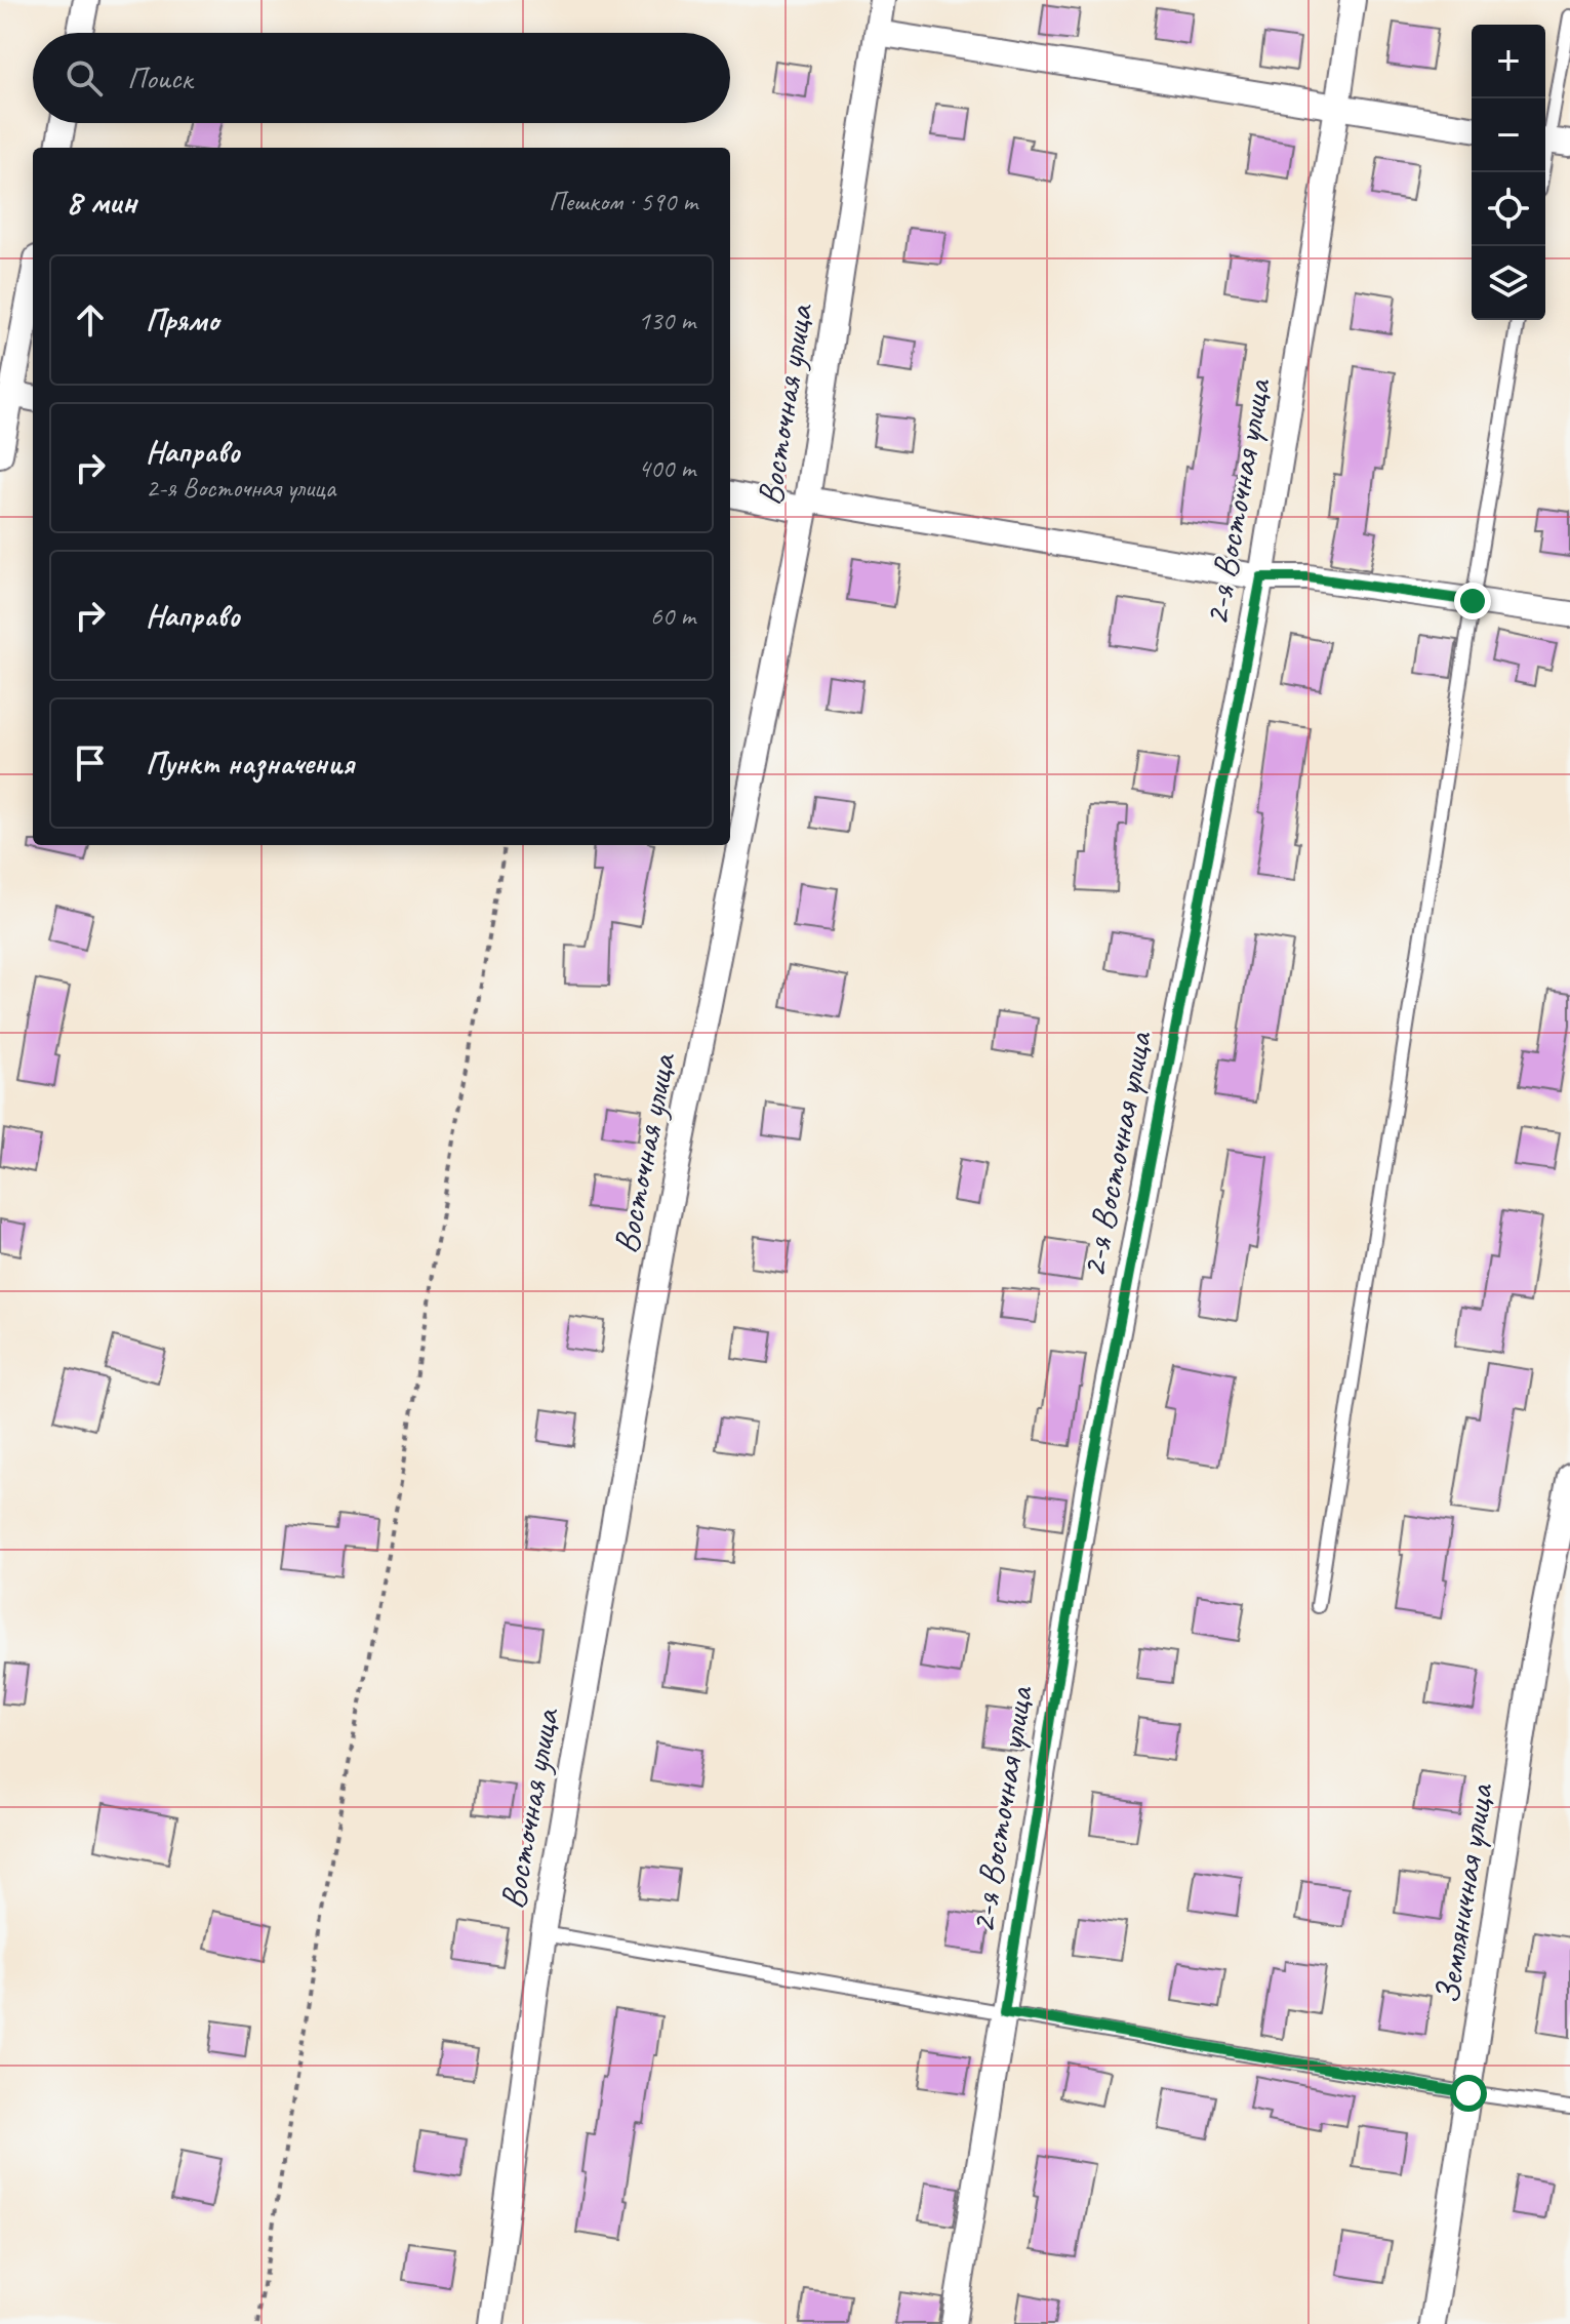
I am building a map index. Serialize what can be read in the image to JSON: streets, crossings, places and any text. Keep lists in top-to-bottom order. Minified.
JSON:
{"streets":{"street":["Восточная улица","2-я Восточная улица","Земляничная улица"]},"page":{"map_buttons":["+","−"],"search":"Поиск","heading":["8 мин","Пешком · 590 m"],"list":[["Прямо","130 m"],["Направо","2-я Восточная улица","400 m"],["Направо","60 m"],"Пункт назначения"]}}
